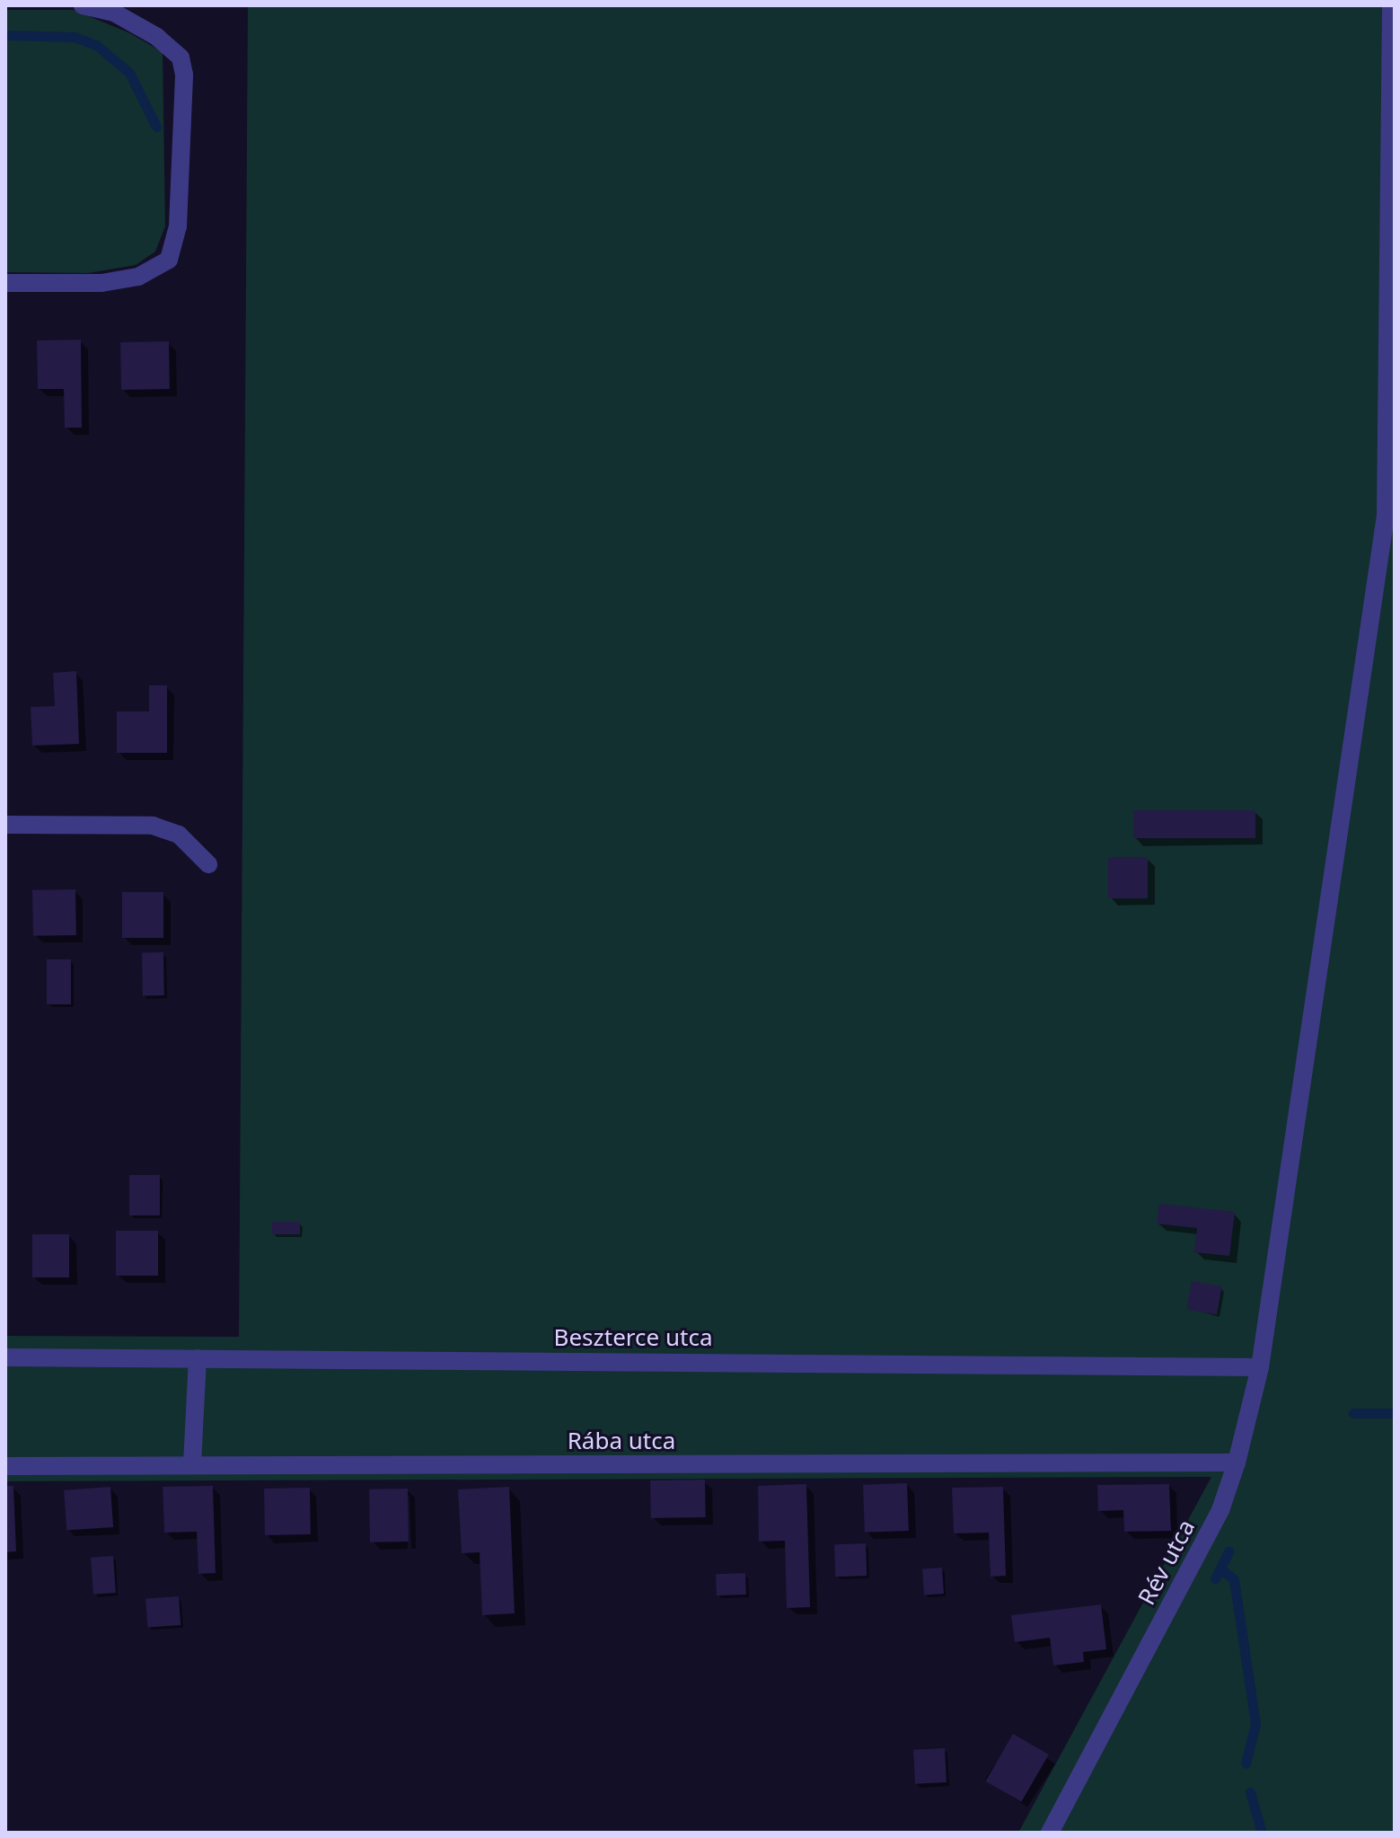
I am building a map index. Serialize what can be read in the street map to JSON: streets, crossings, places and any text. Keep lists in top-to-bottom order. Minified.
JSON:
{"streets":{"street":["Beszterce utca","Rába utca","Rév utca"]},"crossings":[["Beszterce utca","Rév utca"],["Rába utca","Rév utca"]]}
